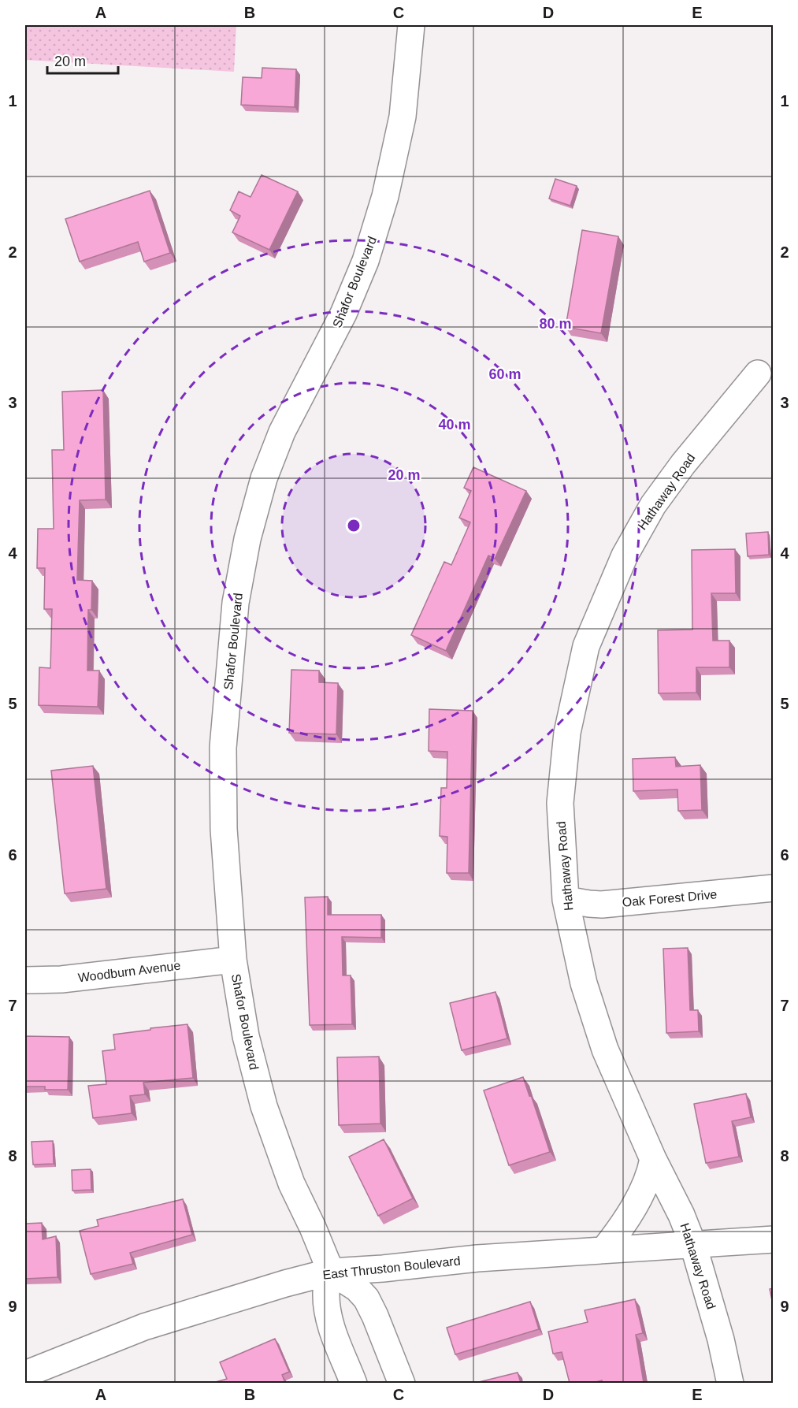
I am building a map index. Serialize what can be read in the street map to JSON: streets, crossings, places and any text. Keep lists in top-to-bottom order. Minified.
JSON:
{"streets":{"street":["Shafor Boulevard","Hathaway Road","Oak Forest Drive","Woodburn Avenue","East Thruston Boulevard"]},"crossings":[["Shafor Boulevard","Woodburn Avenue"],["Shafor Boulevard","East Thruston Boulevard"],["Hathaway Road","Oak Forest Drive"],["Hathaway Road","East Thruston Boulevard"]],"scale_bar":"20 m","grid":{"columns":["A","B","C","D","E"],"rows":["1","2","3","4","5","6","7","8","9"]},"rings":["80 m","60 m","40 m","20 m"]}
